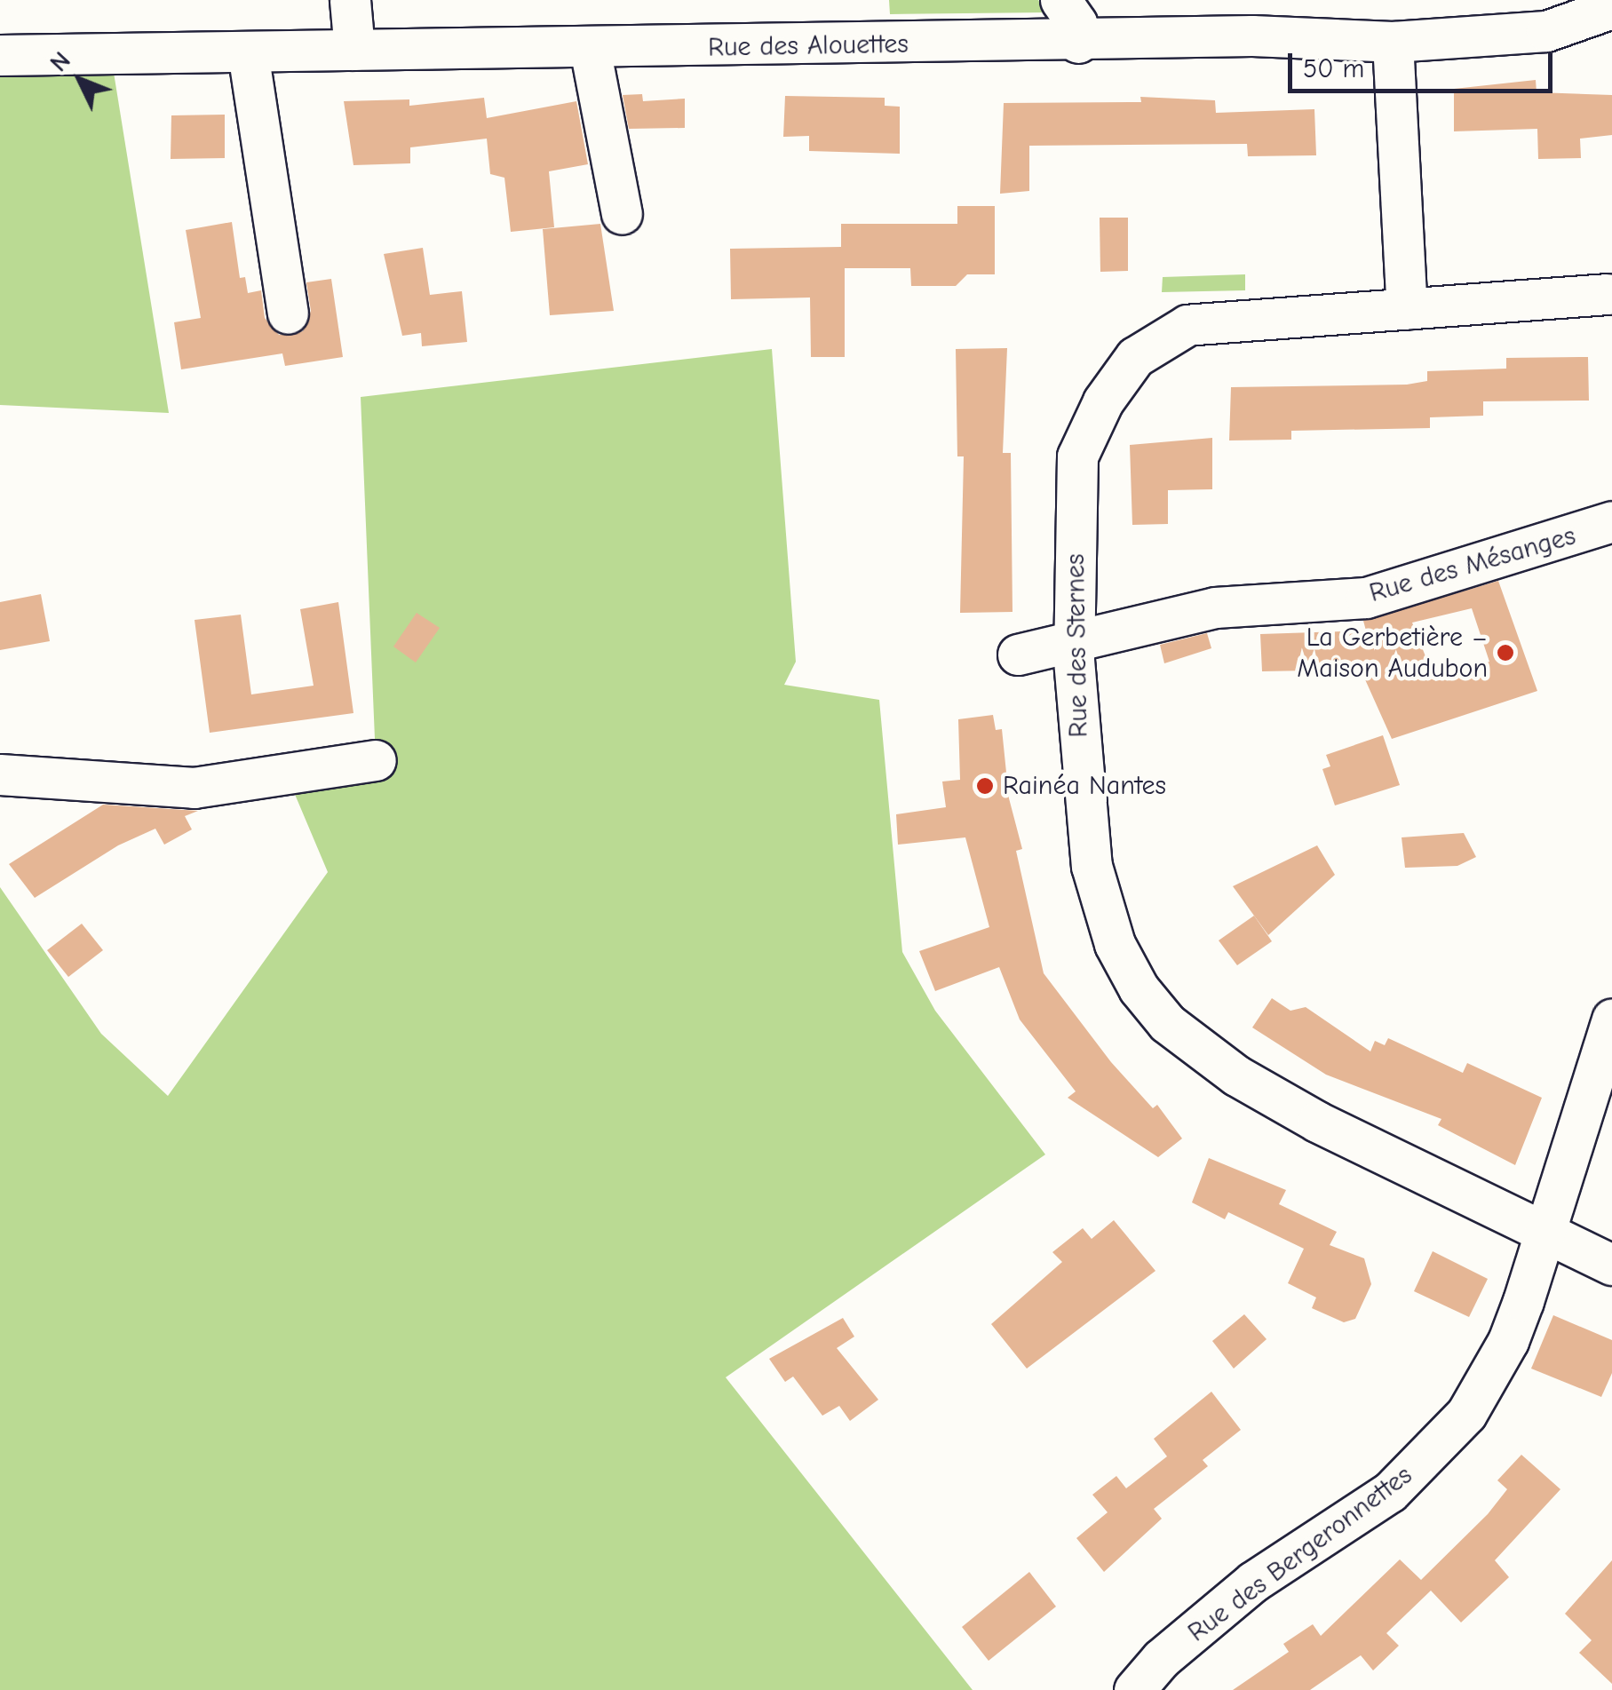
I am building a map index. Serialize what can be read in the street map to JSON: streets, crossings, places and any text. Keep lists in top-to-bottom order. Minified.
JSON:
{"streets":{"street":["Rue des Alouettes","Rue des Mésanges","Rue des Sternes","Rue des Bergeronnettes"]},"crossings":[["Rue des Mésanges","Rue des Sternes"],["Rue des Sternes","Rue des Bergeronnettes"]],"places":["La Gerbetière – Maison Audubon","Rainéa Nantes"],"scale_bar":"50 m","north":"top left"}
